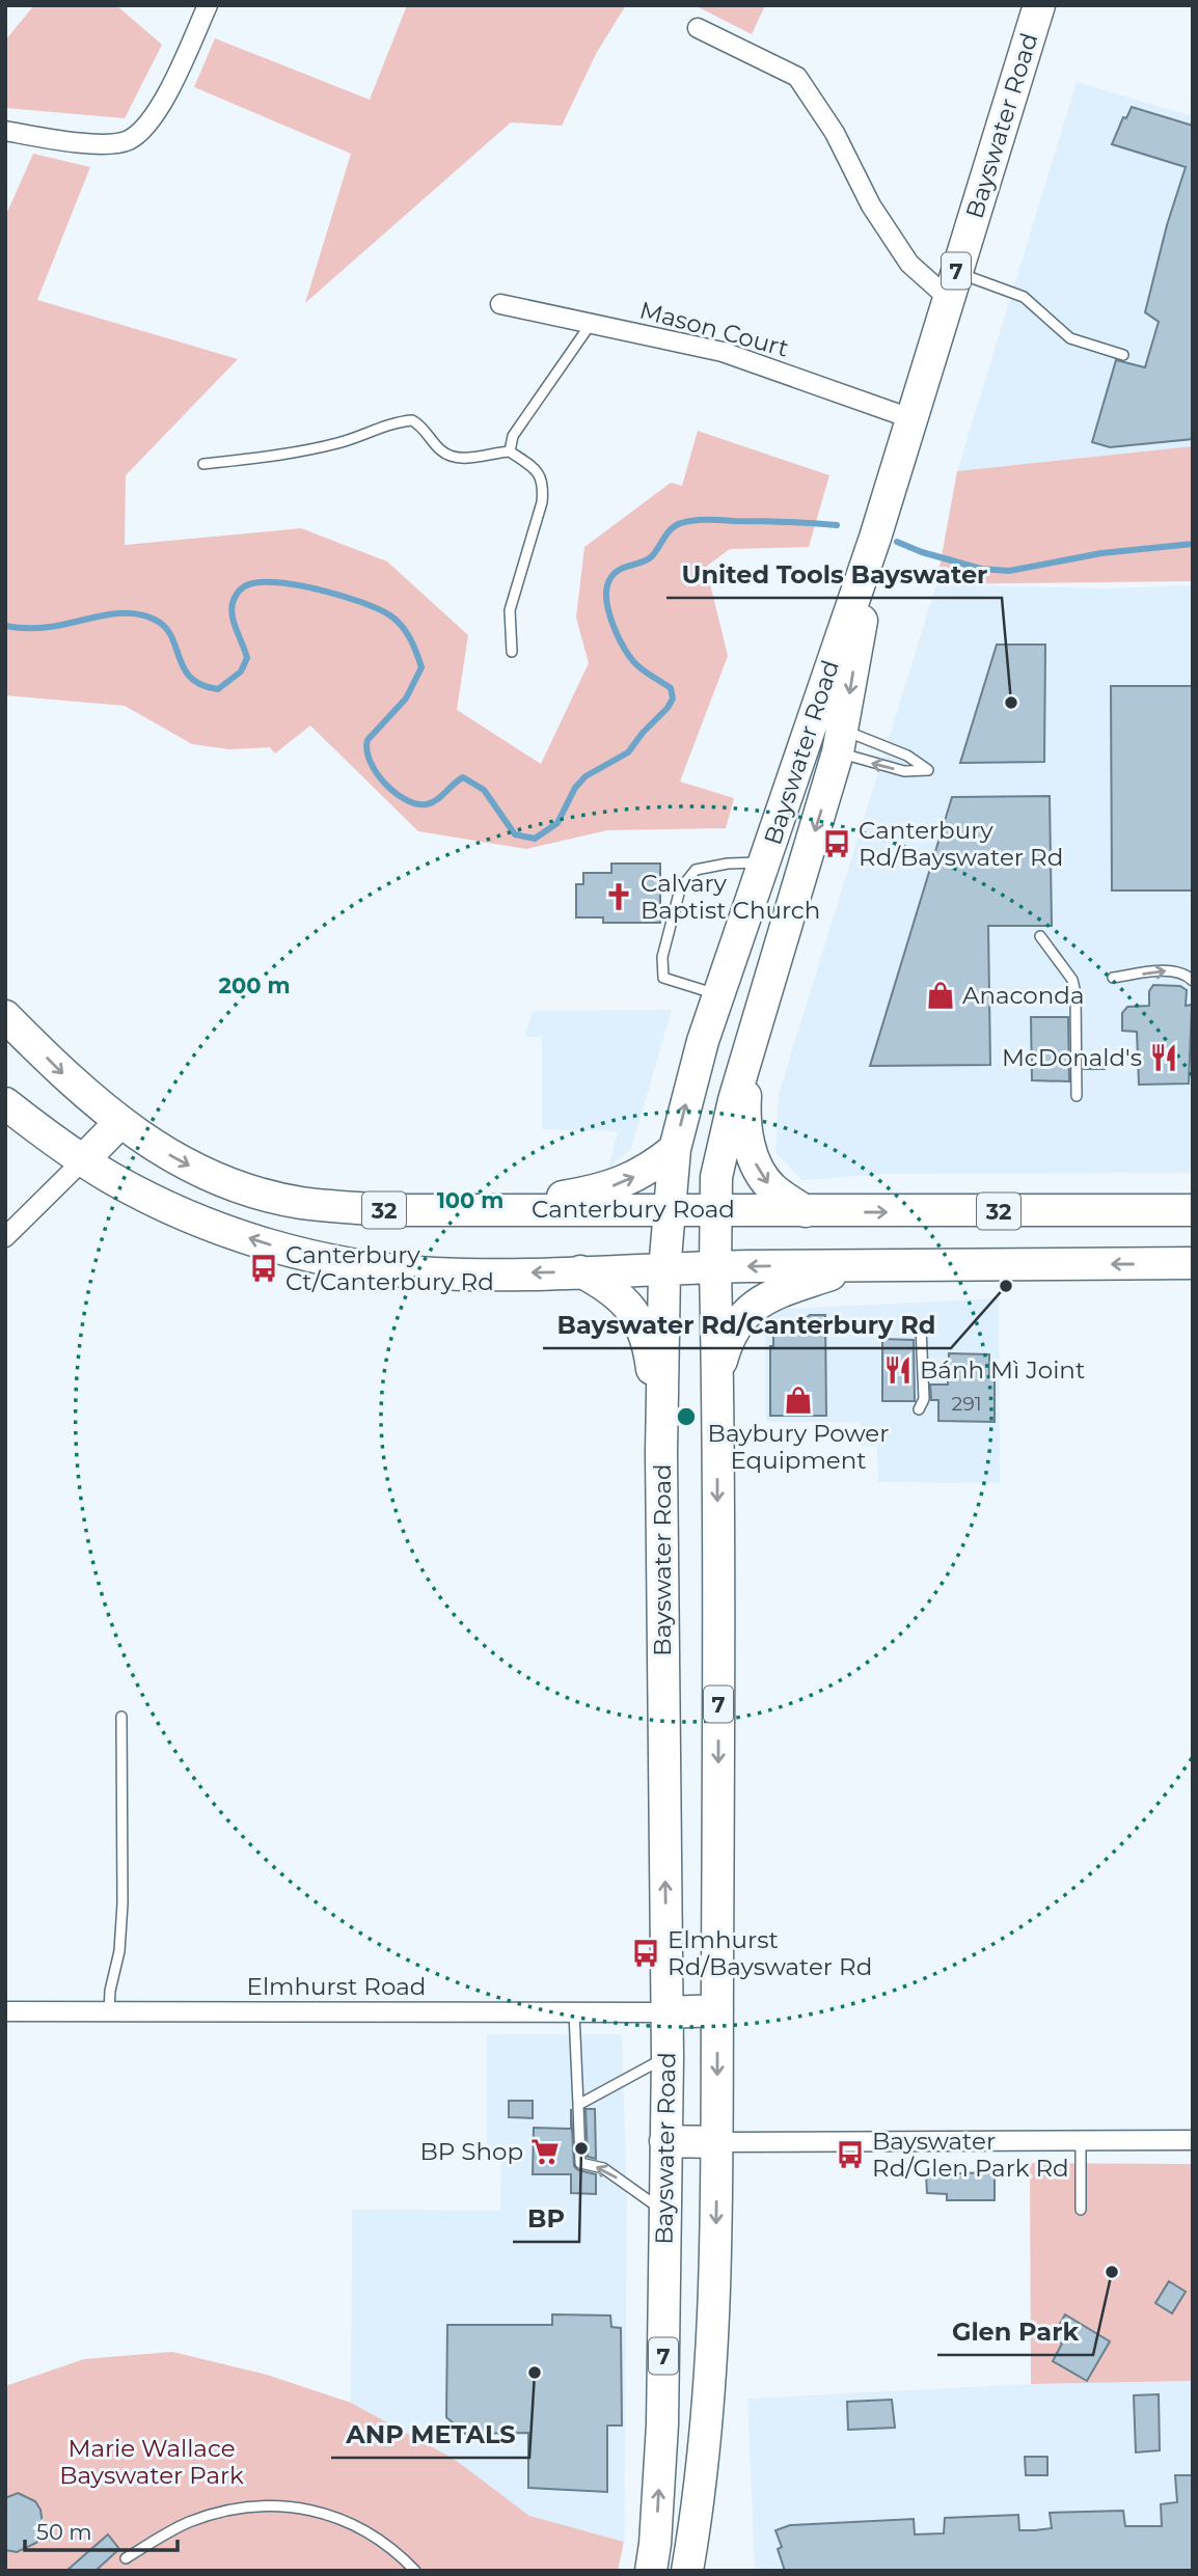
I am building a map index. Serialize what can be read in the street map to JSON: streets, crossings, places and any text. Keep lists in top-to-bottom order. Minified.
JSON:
{"streets":{"main road":["Bayswater Road","7","Canterbury Road","32"],"street":["Mason Court","Elmhurst Road"]},"crossings":[["Bayswater Road","Mason Court"],["Bayswater Road","Canterbury Road"],["Bayswater Road","32"],["Bayswater Road","Elmhurst Road"]],"parks":["Marie Wallace Bayswater Park"],"places":{"other":["United Tools Bayswater","Bayswater Rd/Canterbury Rd","BP","Glen Park","ANP METALS"],"bus stop":["Canterbury Rd/Bayswater Rd","Canterbury Ct/Canterbury Rd","Elmhurst Rd/Bayswater Rd","Bayswater Rd/Glen Park Rd"],"church":["Calvary Baptist Church"],"shop":["Anaconda","Baybury Power Equipment"],"restaurant":["McDonald's","Bánh Mì Joint"],"supermarket":["BP Shop"]},"house_numbers":["291"],"scale_bar":"50 m","rings":["200 m","100 m"]}
